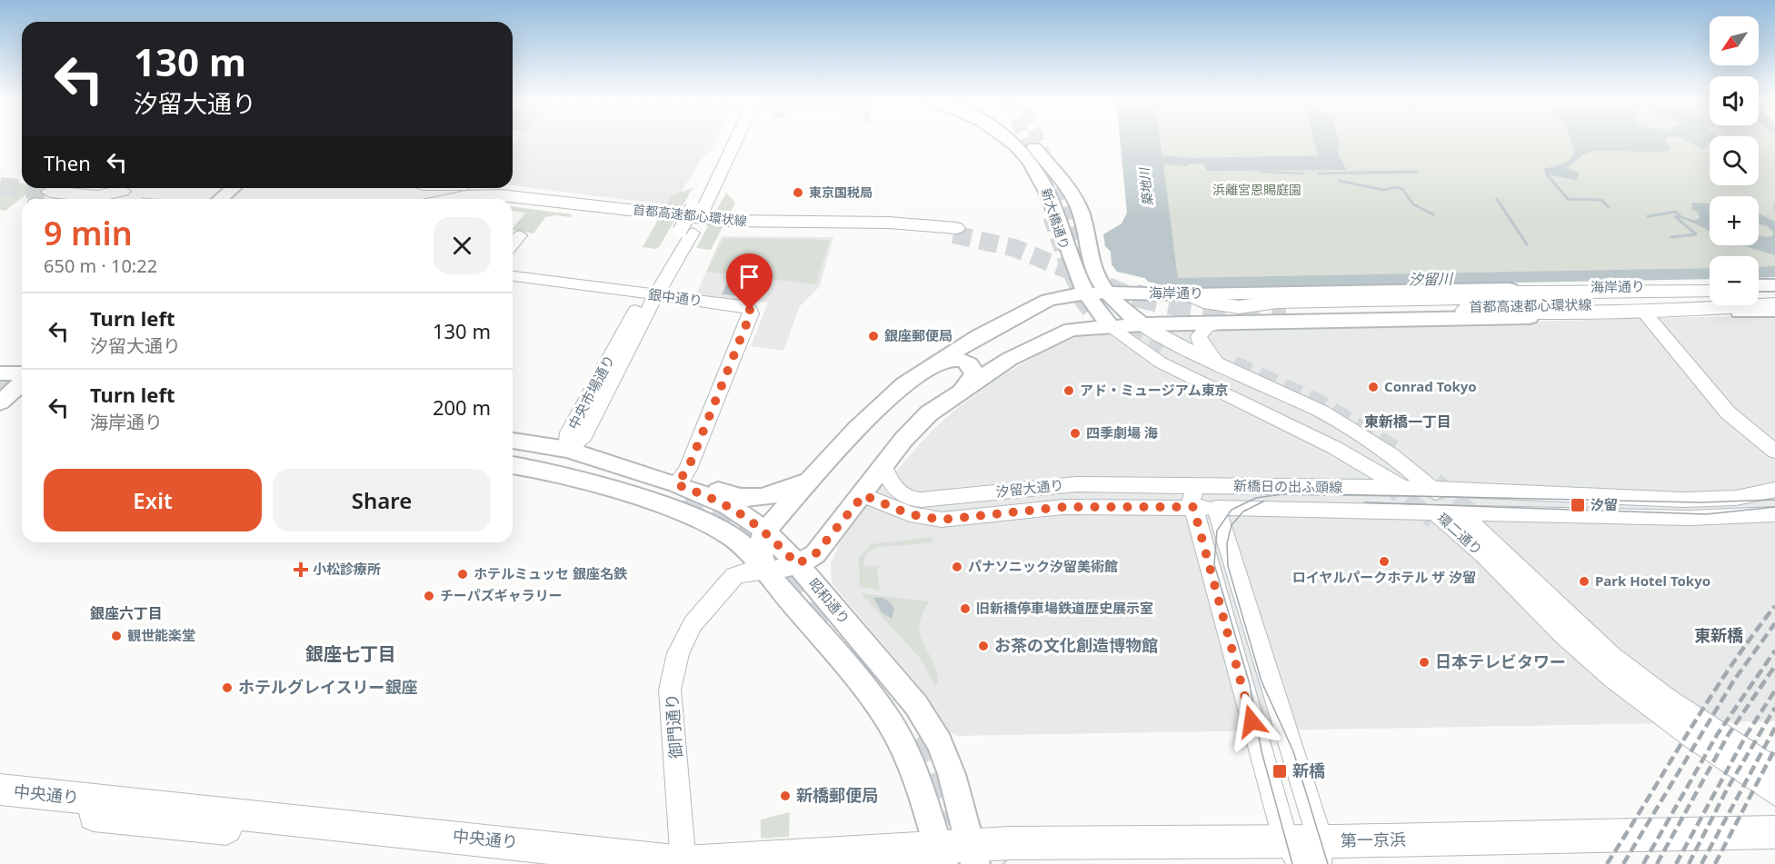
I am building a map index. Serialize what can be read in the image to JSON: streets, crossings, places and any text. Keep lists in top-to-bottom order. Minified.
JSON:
{"streets":{"highway":["首都高速都心環状線","中央通り","第一京浜"],"main road":["新大橋通り","海岸通り","銀中通り","中央市場通り","新橋日の出ふ頭線","汐留大通り","環二通り","昭和通り","御門通り"]},"crossings":[["新大橋通り","海岸通り"],["新大橋通り","環二通り"],["海岸通り","汐留大通り"],["海岸通り","環二通り"],["海岸通り","昭和通り"],["銀中通り","中央市場通り"],["銀中通り","昭和通り"],["中央市場通り","昭和通り"],["新橋日の出ふ頭線","汐留大通り"],["新橋日の出ふ頭線","環二通り"],["昭和通り","御門通り"],["昭和通り","中央通り"],["昭和通り","第一京浜"],["御門通り","中央通り"],["中央通り","第一京浜"]],"districts":["東新橋一丁目","銀座六丁目","東新橋","銀座七丁目"],"water":["築地川","汐留川"],"parks":["浜離宮恩賜庭園"],"places":{"other":["東京国税局","銀座郵便局","Conrad Tokyo","アド・ミュージアム東京","四季劇場 海","ロイヤルパークホテル ザ 汐留","パナソニック汐留美術館","ホテルミュッセ 銀座名鉄","Park Hotel Tokyo","チーパズギャラリー","旧新橋停車場鉄道歴史展示室","観世能楽堂","お茶の文化創造博物館","日本テレビタワー","ホテルグレイスリー銀座","新橋郵便局"],"transit":["汐留","新橋"],"health":["小松診療所"]},"north":"bottom left","page":{"map_buttons":["+","−"],"turn":["130 m","汐留大通り"],"then":"Then","heading":["9 min","650 m · 10:22"],"list":[{"name":"Turn left","note":"汐留大通り","value":"130 m"},{"name":"Turn left","note":"海岸通り","value":"200 m"}],"buttons":["Exit","Share"]}}
